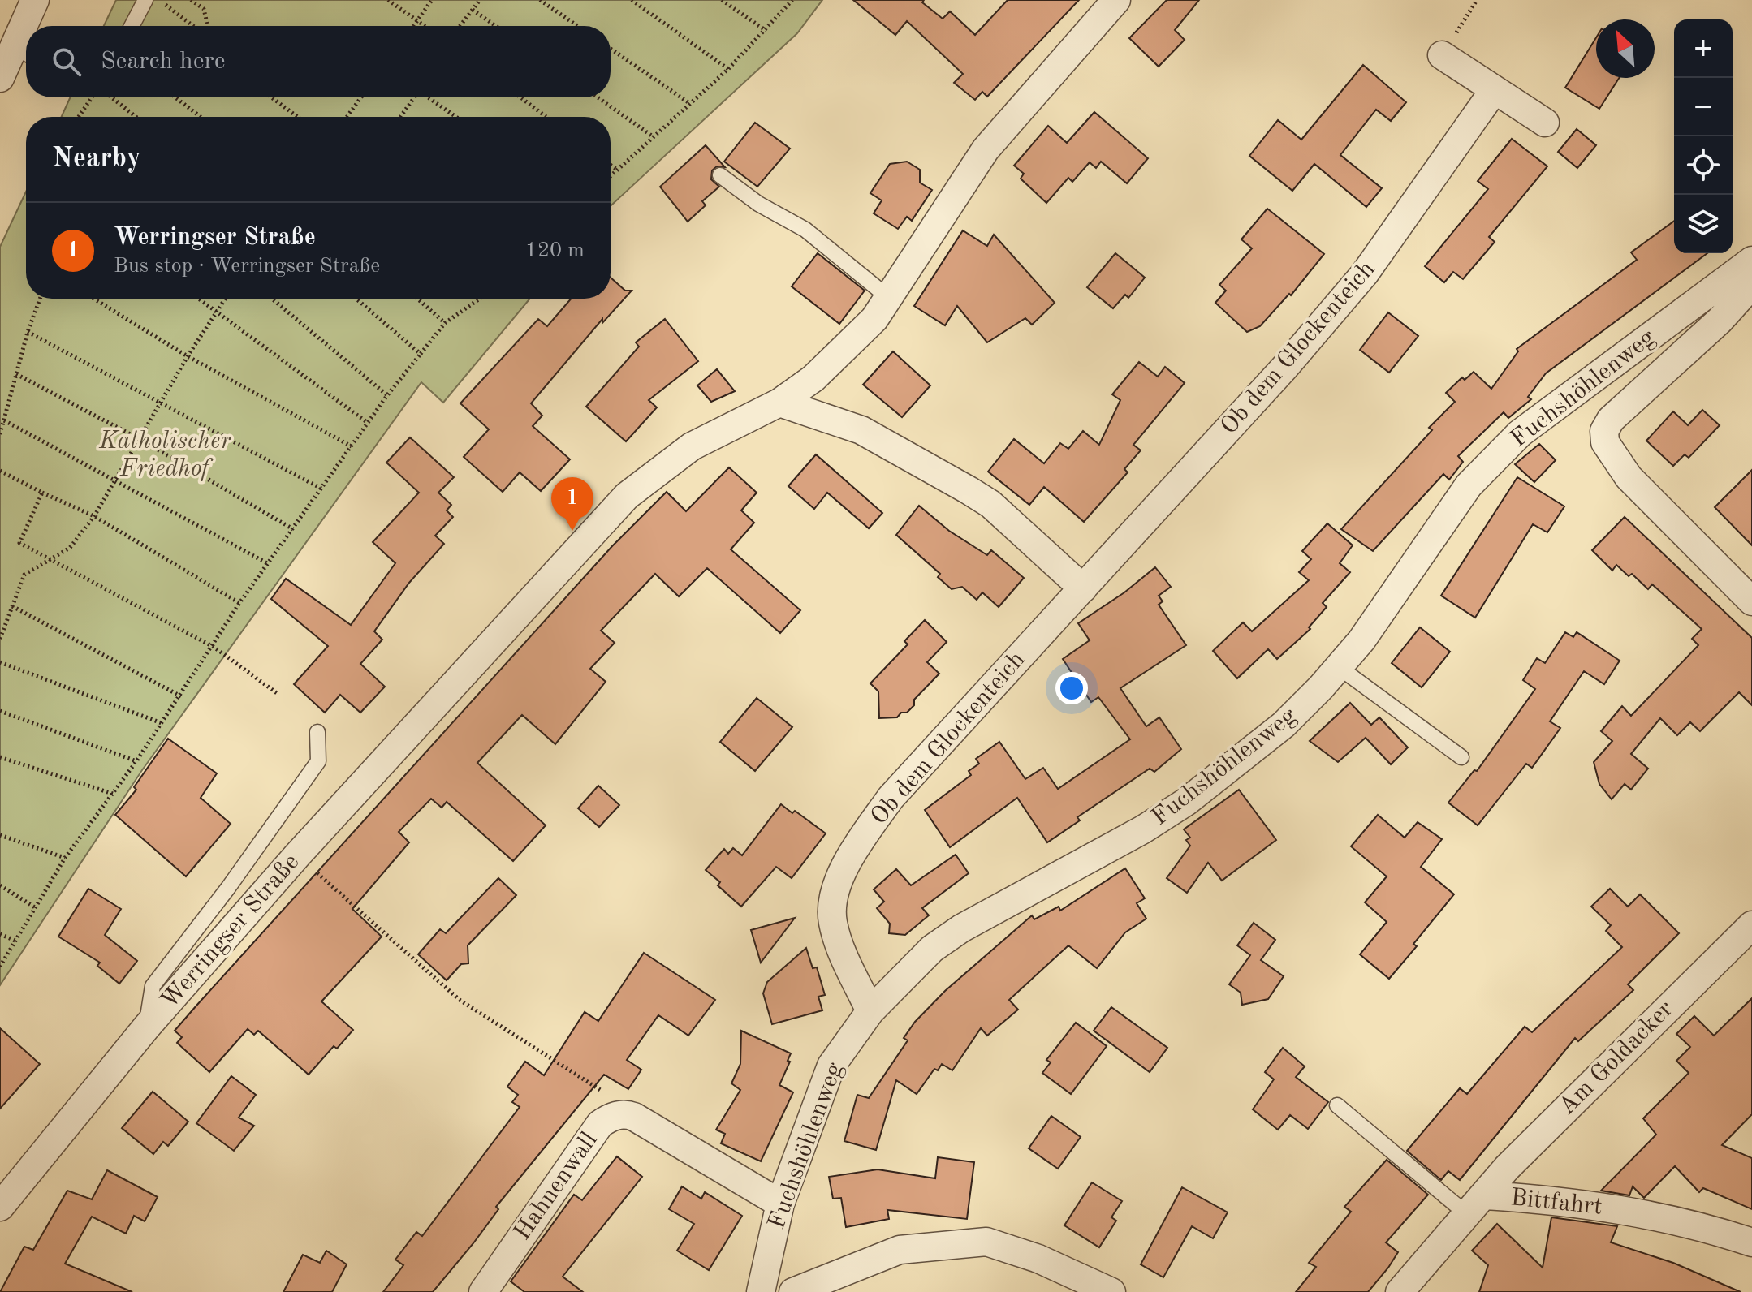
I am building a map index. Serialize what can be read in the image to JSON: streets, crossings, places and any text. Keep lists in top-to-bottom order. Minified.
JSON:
{"streets":{"street":["Ob dem Glockenteich","Fuchshöhlenweg","Werringser Straße","Am Goldacker","Hahnenwall","Bittfahrt"]},"crossings":[["Ob dem Glockenteich","Fuchshöhlenweg"],["Fuchshöhlenweg","Hahnenwall"],["Am Goldacker","Bittfahrt"]],"parks":["Katholischer Friedhof"],"north":"top left","page":{"map_buttons":["+","−"],"search":"Search here","heading":"Nearby","list":[{"mark":"1","name":"Werringser Straße","note":"Bus stop · Werringser Straße","value":"120 m"}],"pins":"1"}}
